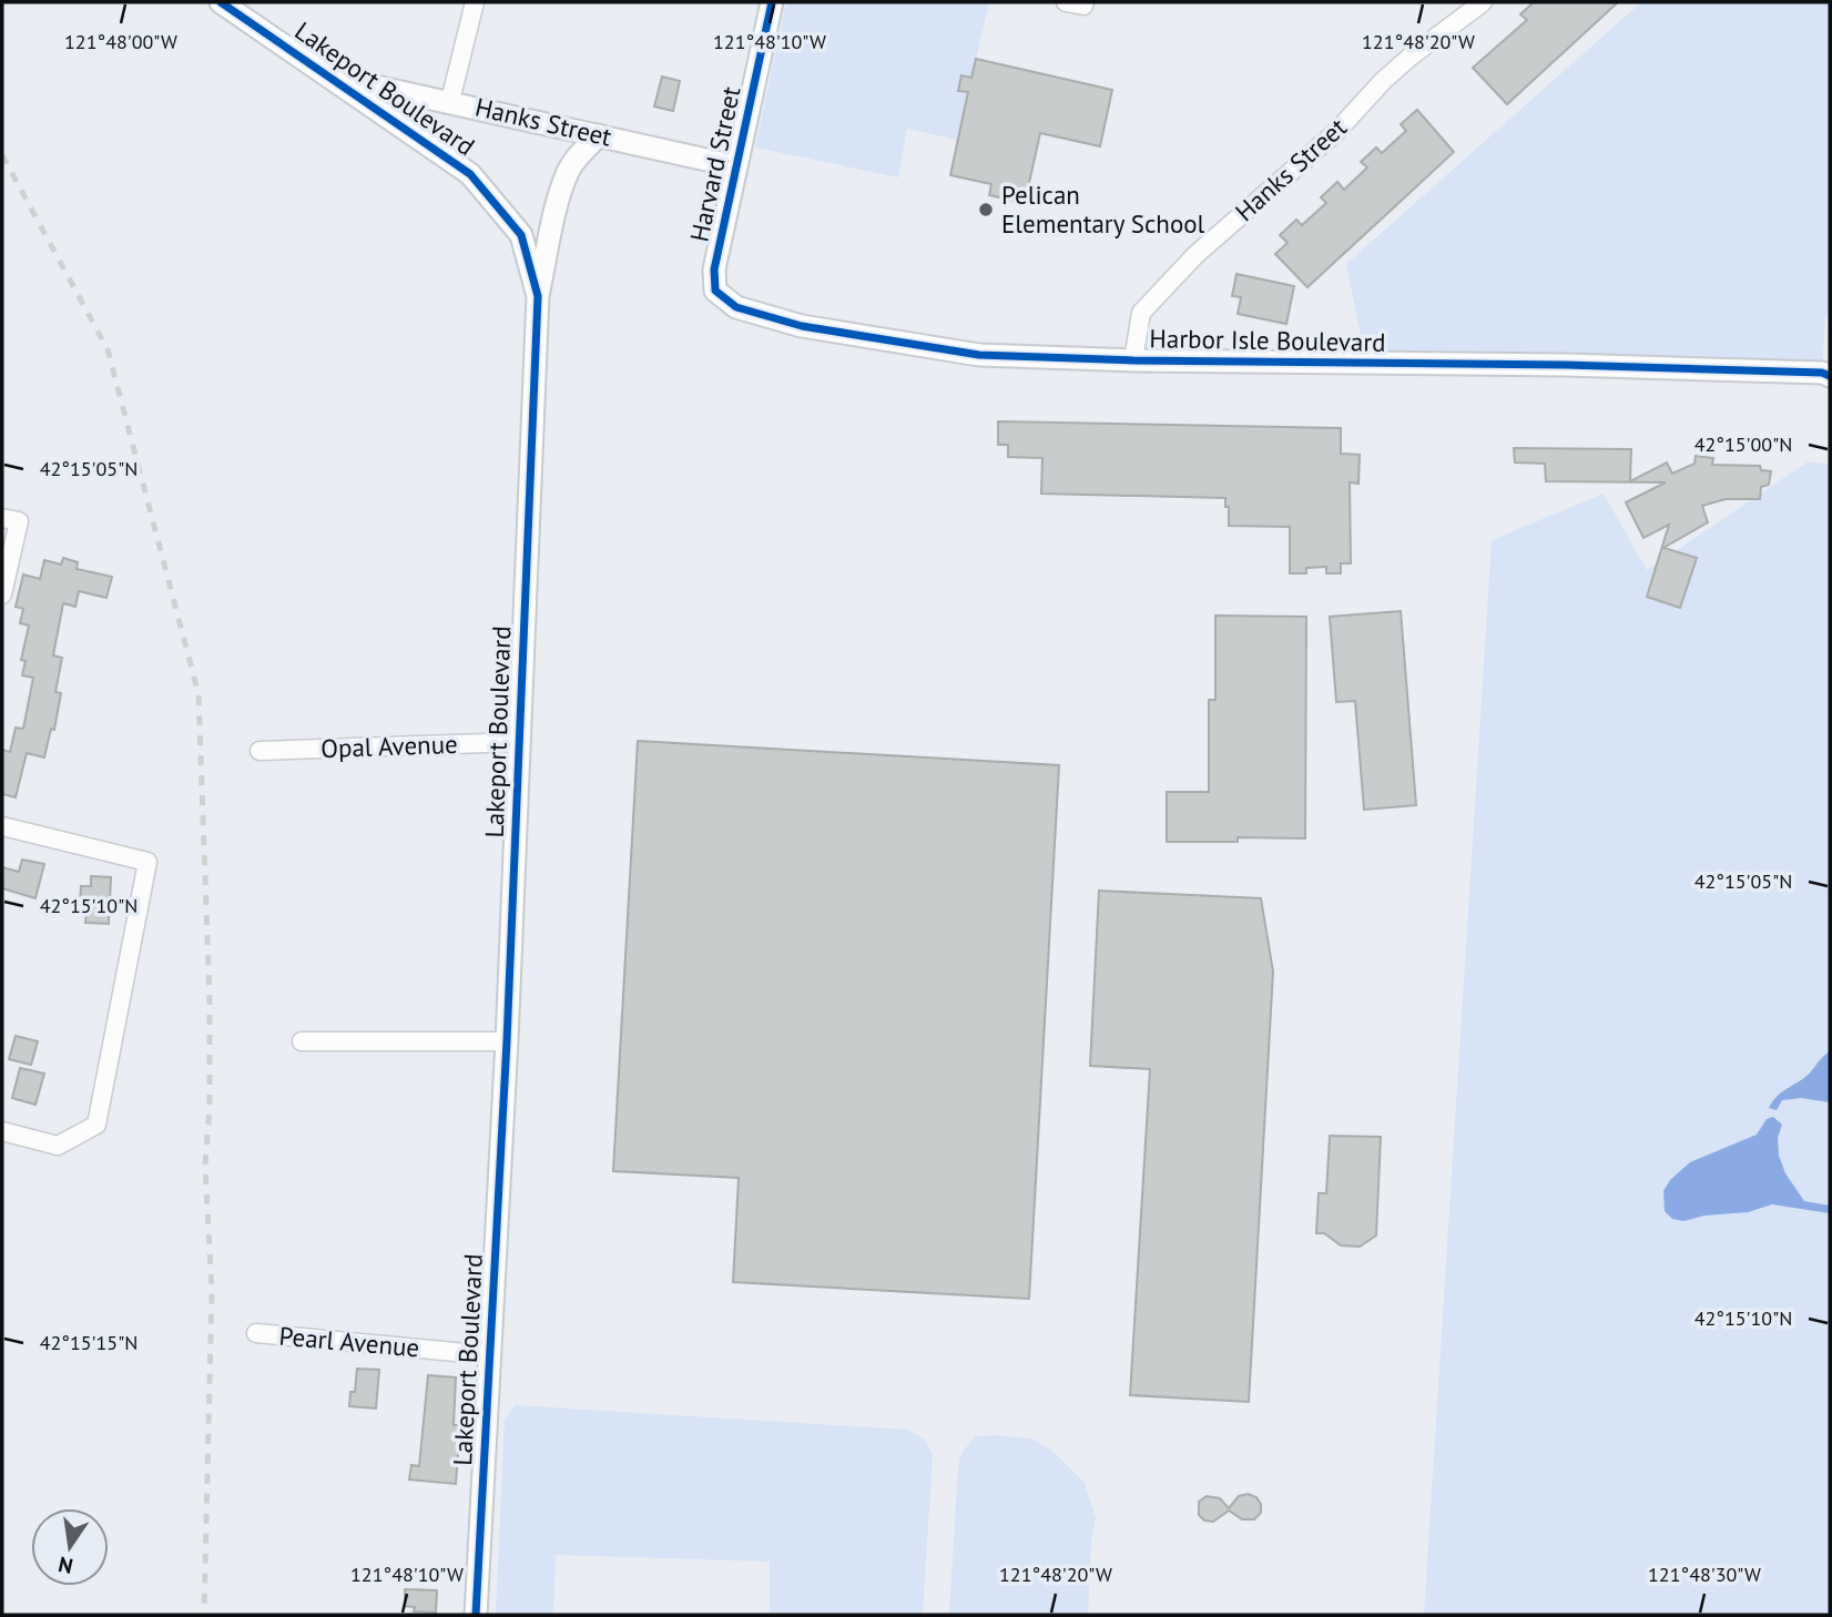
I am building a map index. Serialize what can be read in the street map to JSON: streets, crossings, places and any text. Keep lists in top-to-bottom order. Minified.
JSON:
{"streets":{"street":["Lakeport Boulevard","Hanks Street","Harvard Street","Harbor Isle Boulevard","Opal Avenue","Pearl Avenue"]},"crossings":[["Lakeport Boulevard","Hanks Street"],["Lakeport Boulevard","Opal Avenue"],["Lakeport Boulevard","Pearl Avenue"],["Hanks Street","Harvard Street"],["Hanks Street","Harbor Isle Boulevard"],["Harvard Street","Harbor Isle Boulevard"]],"places":["Pelican Elementary School"],"north":"bottom","coordinates":["121°48'00\"W","121°48'10\"W","121°48'20\"W","42°15'00\"N","42°15'05\"N","42°15'10\"N","42°15'15\"N","121°48'30\"W"]}
